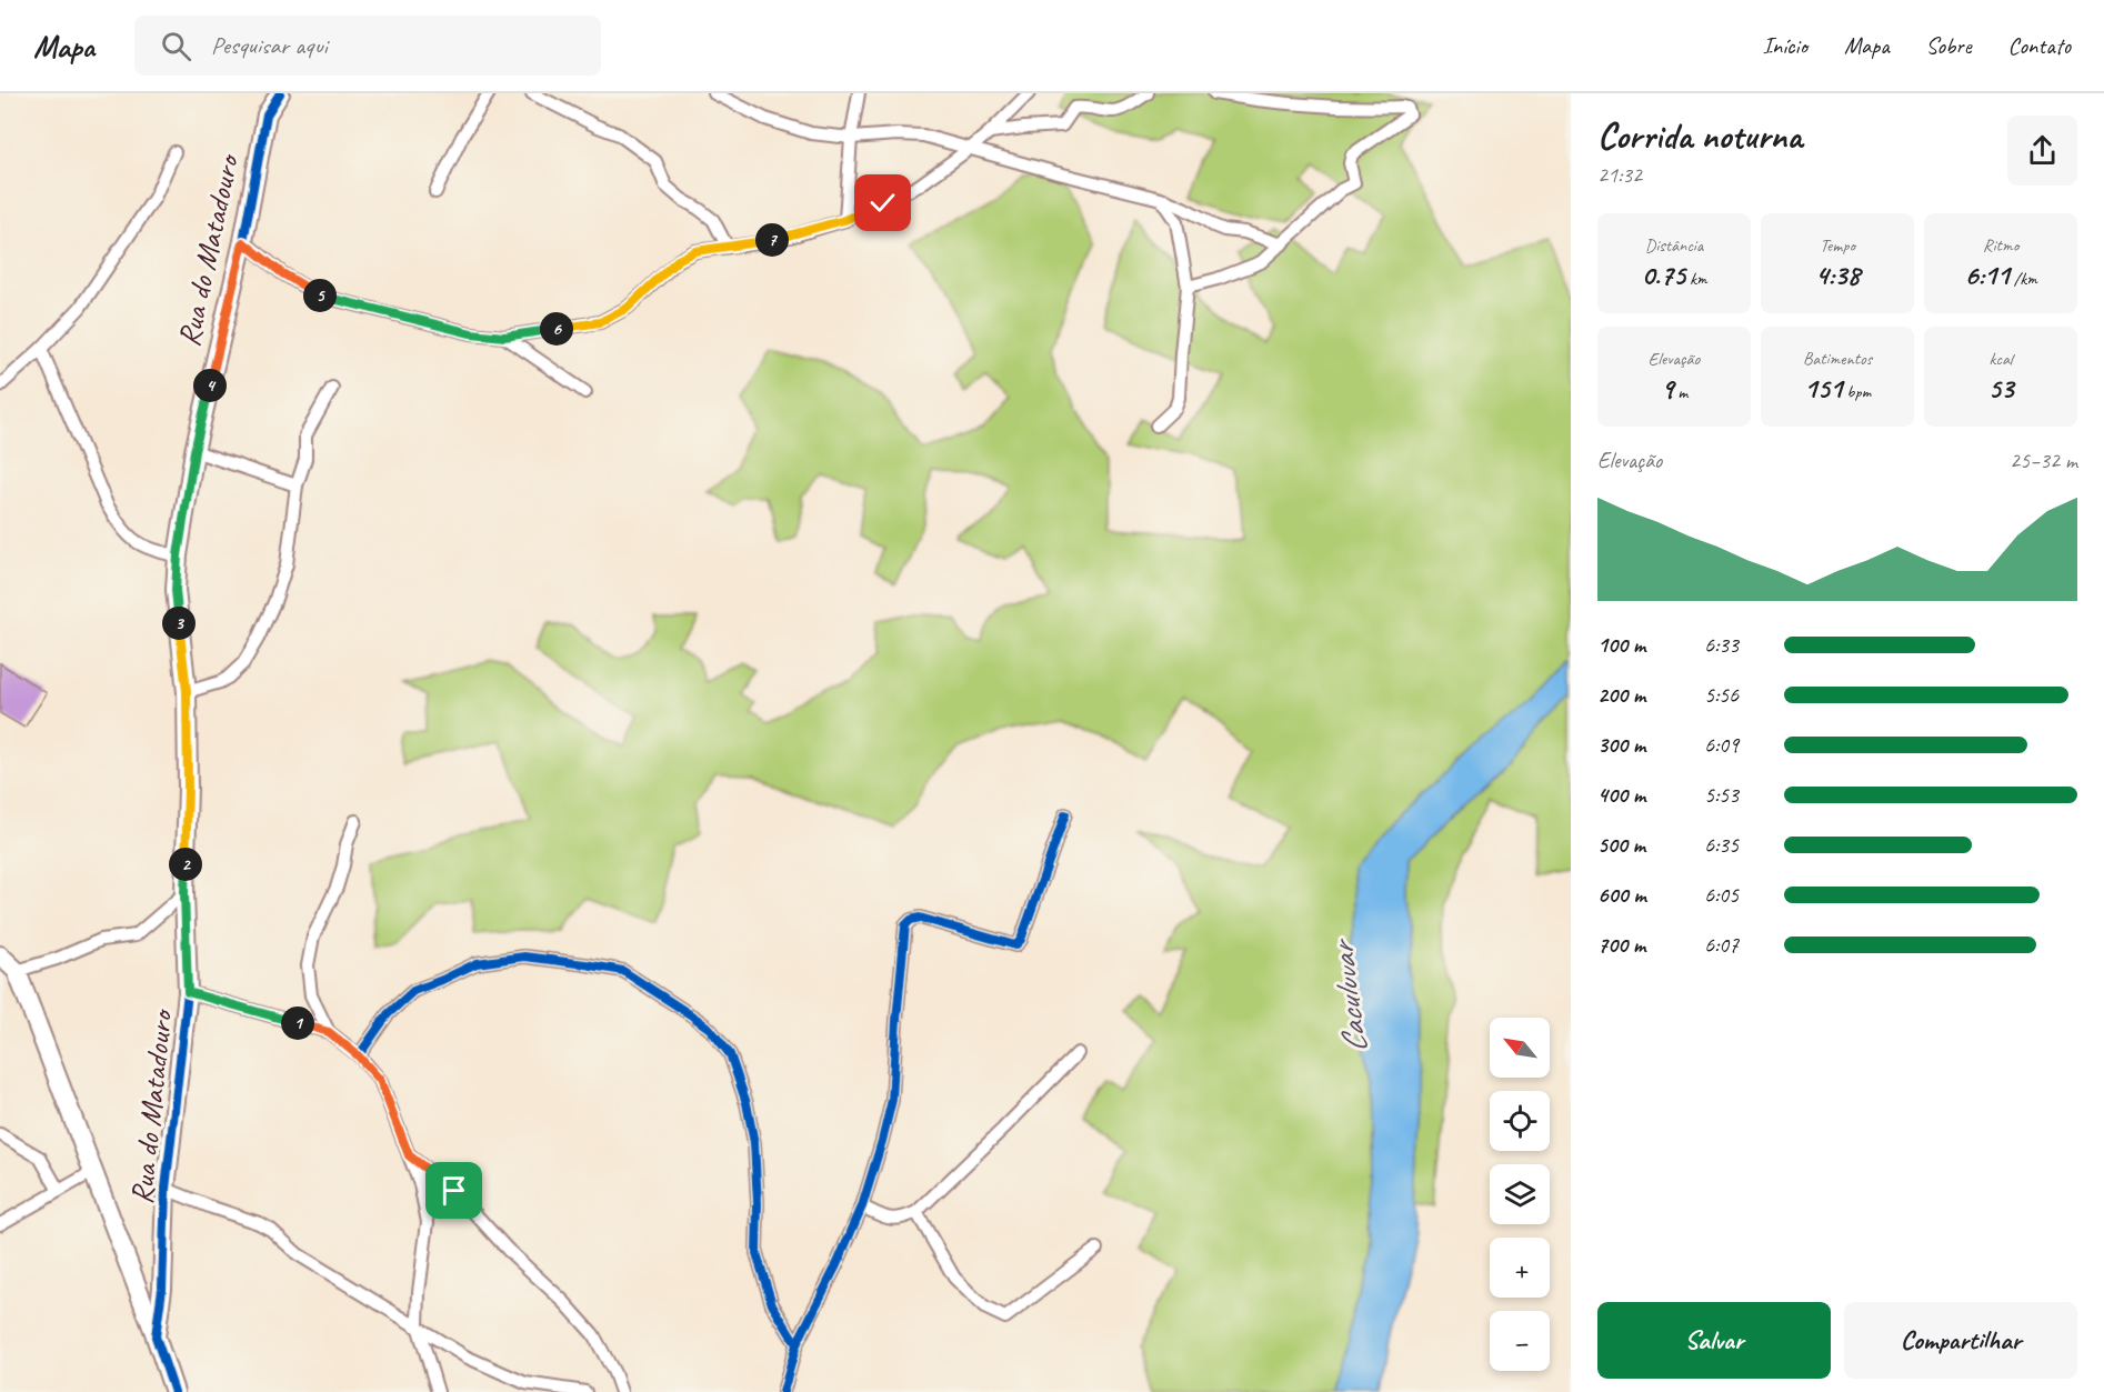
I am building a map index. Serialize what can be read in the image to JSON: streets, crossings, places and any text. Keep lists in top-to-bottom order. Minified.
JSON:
{"streets":{"street":["Rua do Matadouro"]},"water":["Caculuvar"],"north":"top left","page":{"header":"Mapa","search":"Pesquisar aqui","nav":["Início","Mapa","Sobre","Contato"],"heading":["Corrida noturna","21:32"],"stats":[["Distância","0.75 km"],["Tempo","4:38"],["Ritmo","6:11 /km"],["Elevação","9 m"],["Batimentos","151 bpm"],["kcal","53"]],"pins":["7","5","6","4","3","2","1"],"chart":["Elevação","25–32 m"],"list":[{"name":"100 m","note":"6:33"},{"name":"200 m","note":"5:56"},{"name":"300 m","note":"6:09"},{"name":"400 m","note":"5:53"},{"name":"500 m","note":"6:35"},{"name":"600 m","note":"6:05"},{"name":"700 m","note":"6:07"}],"map_buttons":["+","−"],"buttons":["Salvar","Compartilhar"]}}
